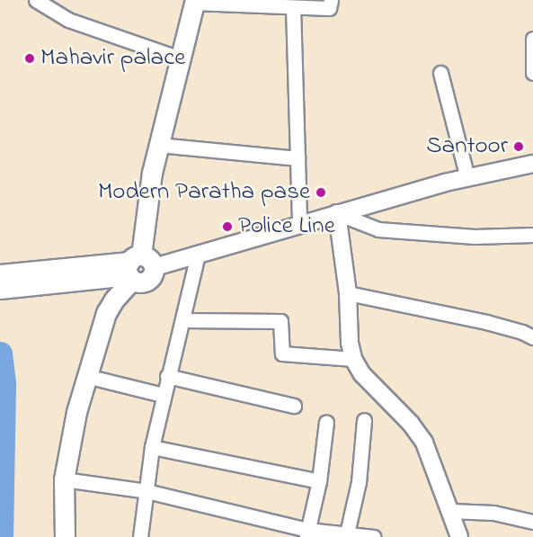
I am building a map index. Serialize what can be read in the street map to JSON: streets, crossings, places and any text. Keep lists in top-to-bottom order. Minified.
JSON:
{"places":["Mahavir palace","Santoor","Modern Paratha pase","Police Line"]}
